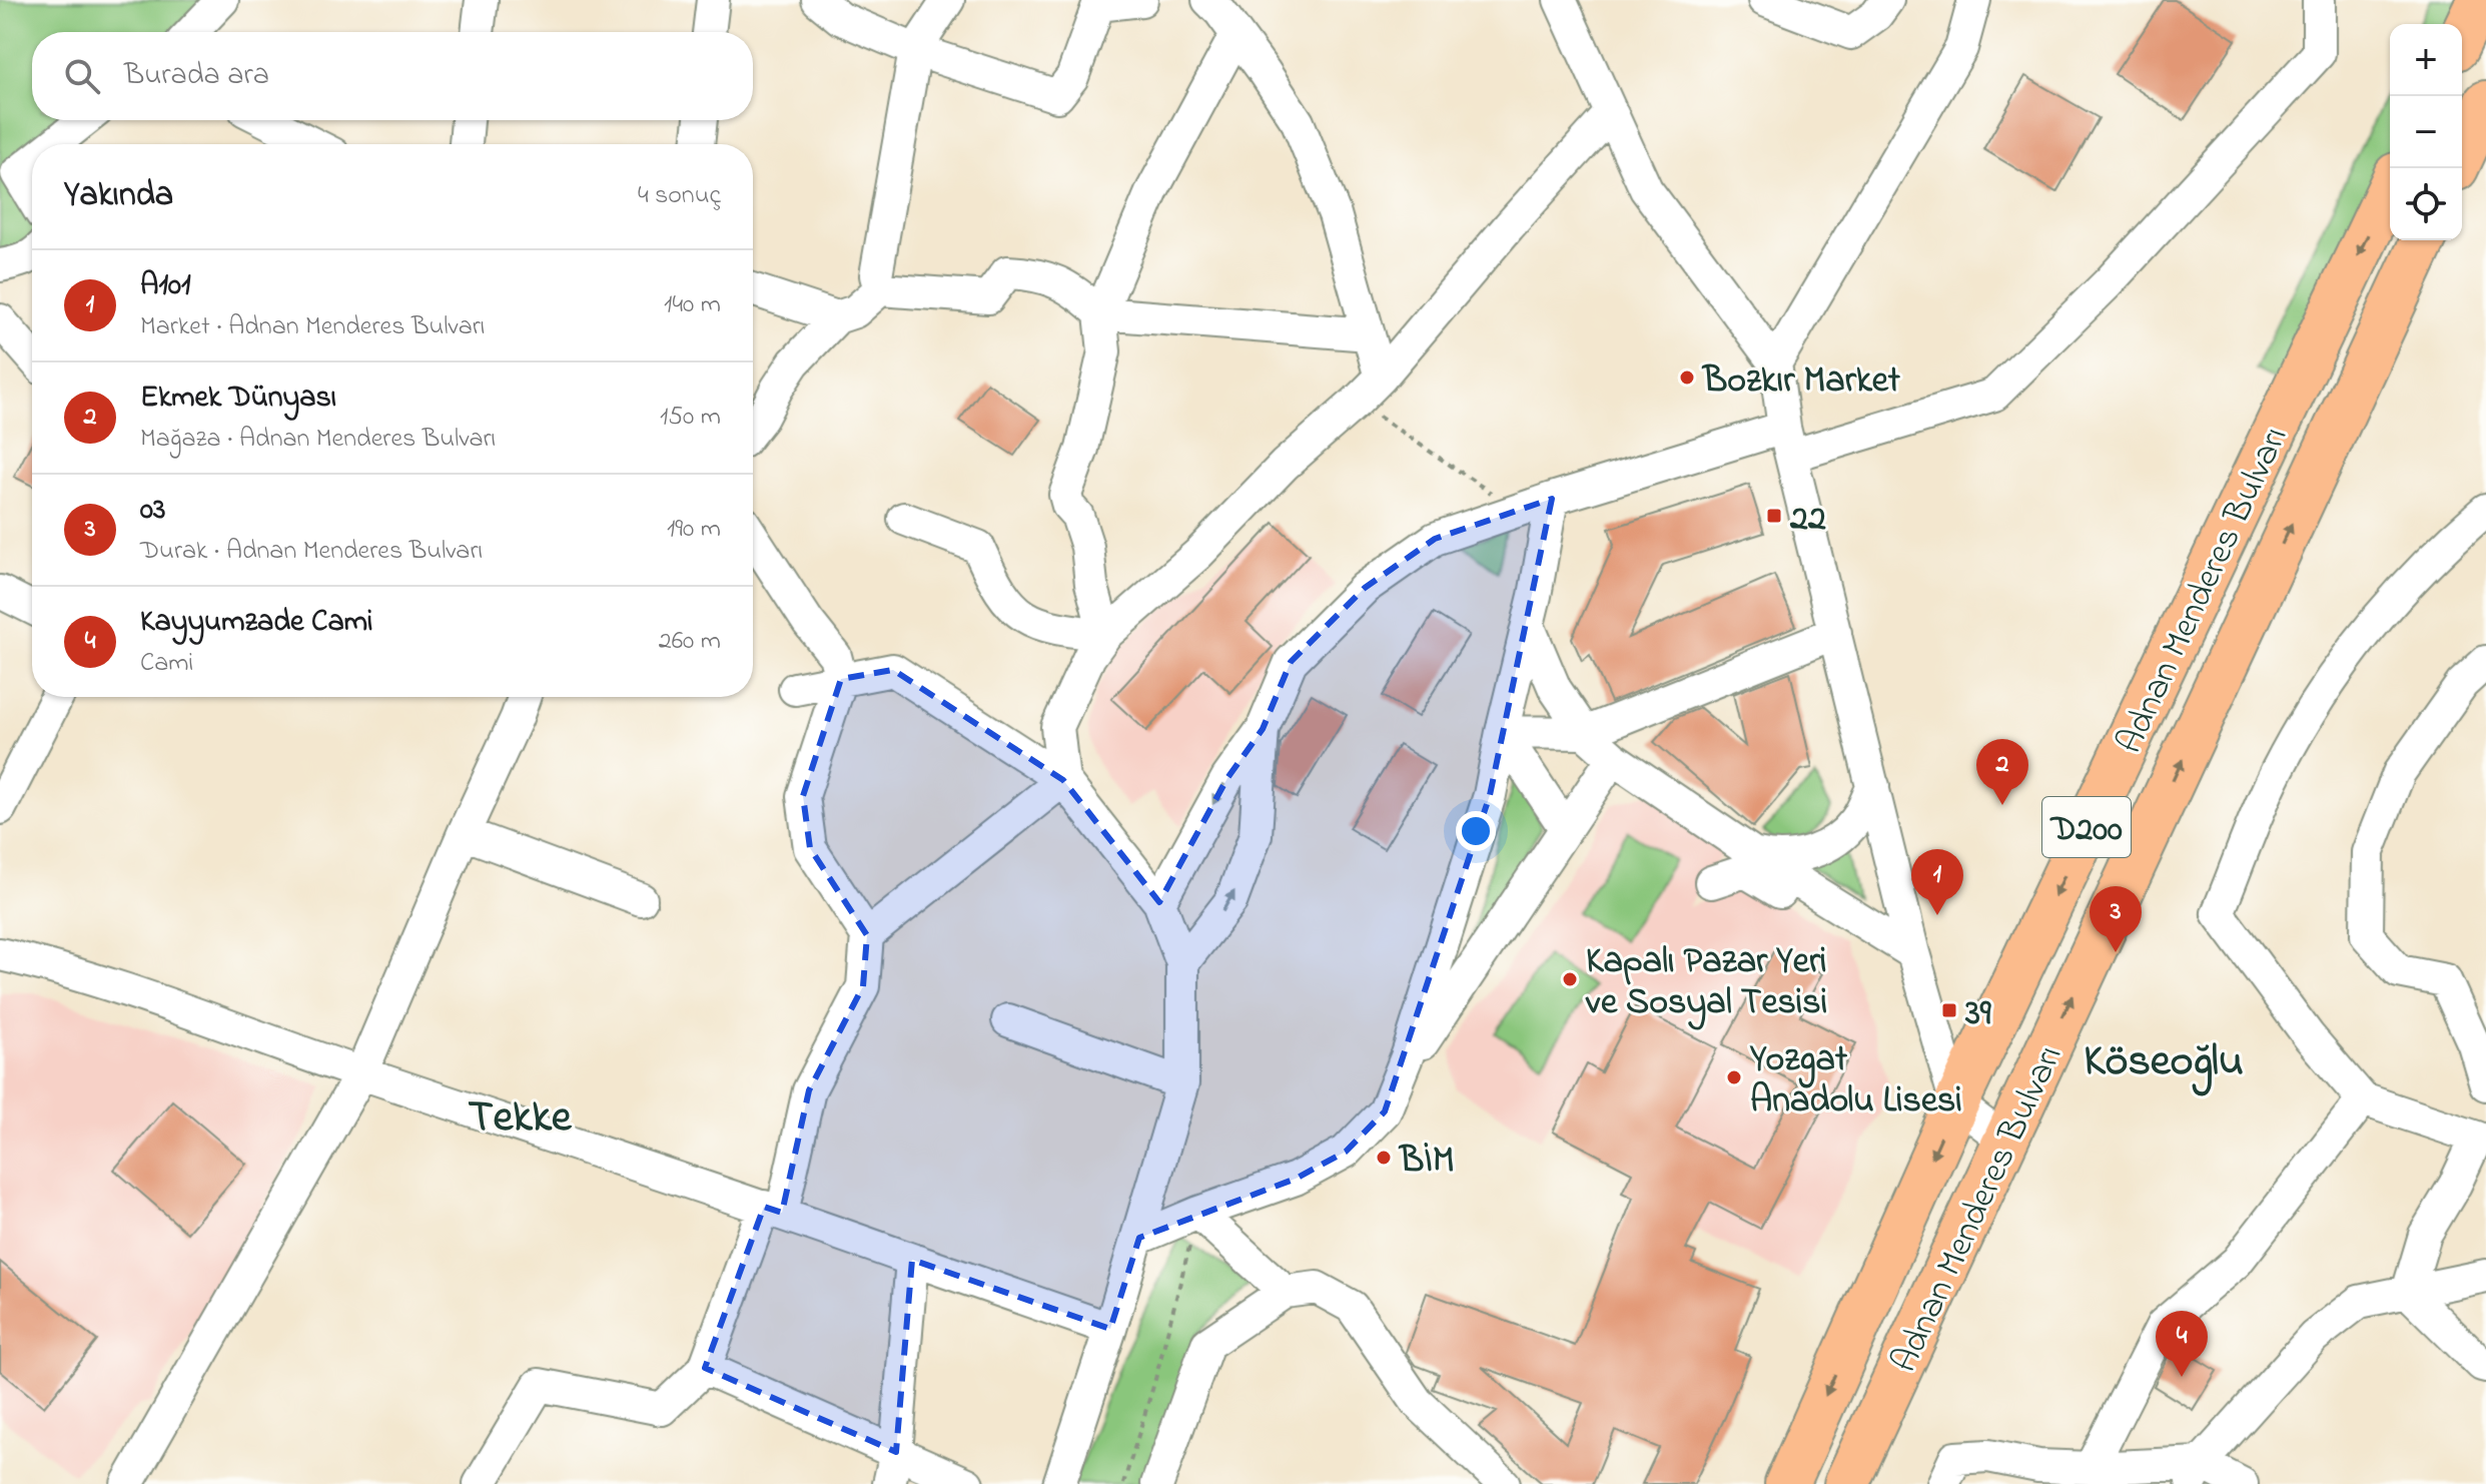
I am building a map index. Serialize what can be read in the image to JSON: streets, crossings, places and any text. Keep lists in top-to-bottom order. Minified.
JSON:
{"streets":{"highway":["Adnan Menderes Bulvarı","D200"]},"districts":["Köseoğlu","Tekke"],"places":{"other":["Bozkır Market","Kapalı Pazar Yeri ve Sosyal Tesisi","Yozgat Anadolu Lisesi","BİM"],"transit":["22","39"]},"page":{"map_buttons":["+","−"],"search":"Burada ara","heading":["Yakında","4 sonuç"],"list":[{"mark":"1","name":"A101","note":"Market · Adnan Menderes Bulvarı","value":"140 m"},{"mark":"2","name":"Ekmek Dünyası","note":"Mağaza · Adnan Menderes Bulvarı","value":"150 m"},{"mark":"3","name":"03","note":"Durak · Adnan Menderes Bulvarı","value":"190 m"},{"mark":"4","name":"Kayyumzade Cami","note":"Cami","value":"260 m"}],"pins":["2","1","3","4"]}}
